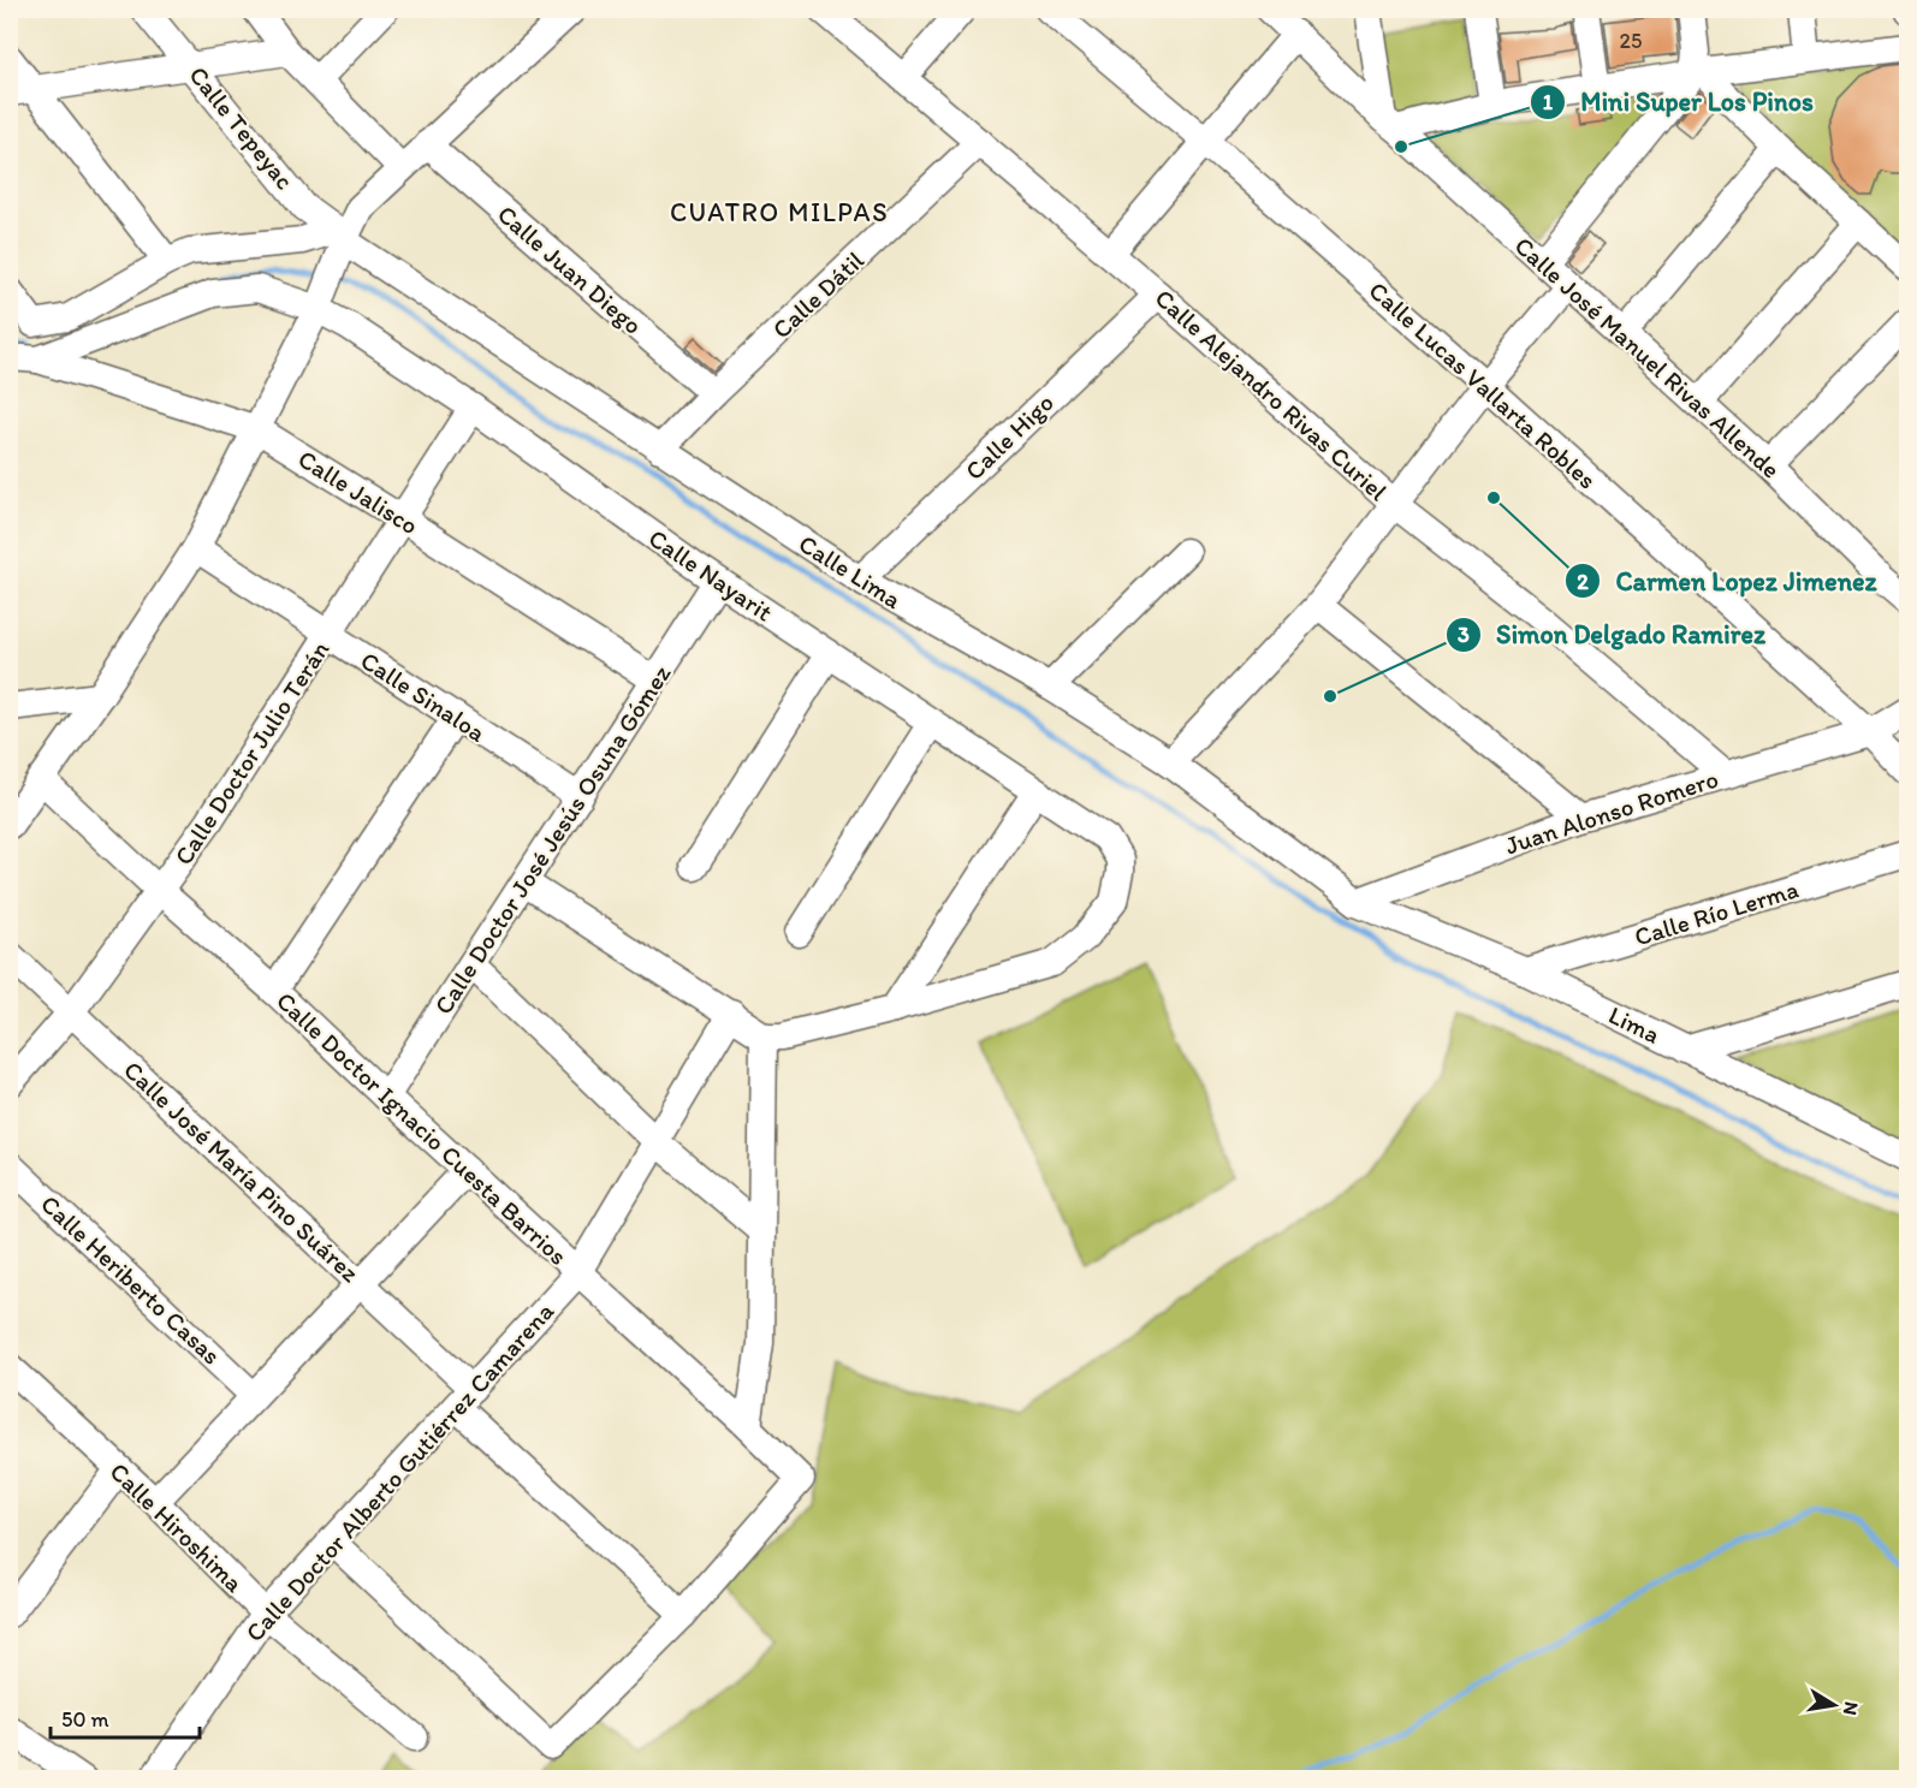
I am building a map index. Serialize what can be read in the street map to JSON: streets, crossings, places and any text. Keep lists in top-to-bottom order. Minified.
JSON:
{"streets":{"street":["Calle Tepeyac","Calle Juan Diego","Calle Dátil","Calle José Manuel Rivas Allende","Calle Lucas Vallarta Robles","Calle Alejandro Rivas Curiel","Calle Higo","Calle Jalisco","Calle Lima","Calle Nayarit","Calle Sinaloa","Calle Doctor Julio Terán","Juan Alonso Romero","Calle Doctor José Jesús Osuna Gómez","Calle Río Lerma","Lima","Calle Doctor Ignacio Cuesta Barrios","Calle José María Pino Suárez","Calle Heriberto Casas","Calle Doctor Alberto Gutiérrez Camarena","Calle Hiroshima"]},"crossings":[["Calle Tepeyac","Calle Lima"],["Calle Juan Diego","Calle Dátil"],["Calle Dátil","Calle Alejandro Rivas Curiel"],["Calle Dátil","Calle Lima"],["Calle Lucas Vallarta Robles","Juan Alonso Romero"],["Calle Alejandro Rivas Curiel","Calle Higo"],["Calle Alejandro Rivas Curiel","Juan Alonso Romero"],["Calle Higo","Calle Lima"],["Calle Jalisco","Calle Nayarit"],["Calle Jalisco","Calle Doctor Julio Terán"],["Calle Jalisco","Calle Doctor José Jesús Osuna Gómez"],["Calle Lima","Juan Alonso Romero"],["Calle Lima","Lima"],["Calle Nayarit","Calle Doctor Julio Terán"],["Calle Nayarit","Calle Doctor José Jesús Osuna Gómez"],["Calle Sinaloa","Calle Doctor Julio Terán"],["Calle Sinaloa","Calle Doctor José Jesús Osuna Gómez"],["Calle Doctor Julio Terán","Calle Doctor Ignacio Cuesta Barrios"],["Calle Doctor Julio Terán","Calle José María Pino Suárez"],["Juan Alonso Romero","Lima"],["Calle Doctor José Jesús Osuna Gómez","Calle Doctor Ignacio Cuesta Barrios"],["Calle Río Lerma","Lima"],["Calle Doctor Ignacio Cuesta Barrios","Calle José María Pino Suárez"],["Calle Doctor Ignacio Cuesta Barrios","Calle Doctor Alberto Gutiérrez Camarena"],["Calle José María Pino Suárez","Calle Doctor Alberto Gutiérrez Camarena"],["Calle Doctor Alberto Gutiérrez Camarena","Calle Hiroshima"]],"districts":["CUATRO MILPAS"],"places":["Mini Super Los Pinos","Carmen Lopez Jimenez","Simon Delgado Ramirez"],"house_numbers":["25"],"scale_bar":"50 m","north":"right"}
